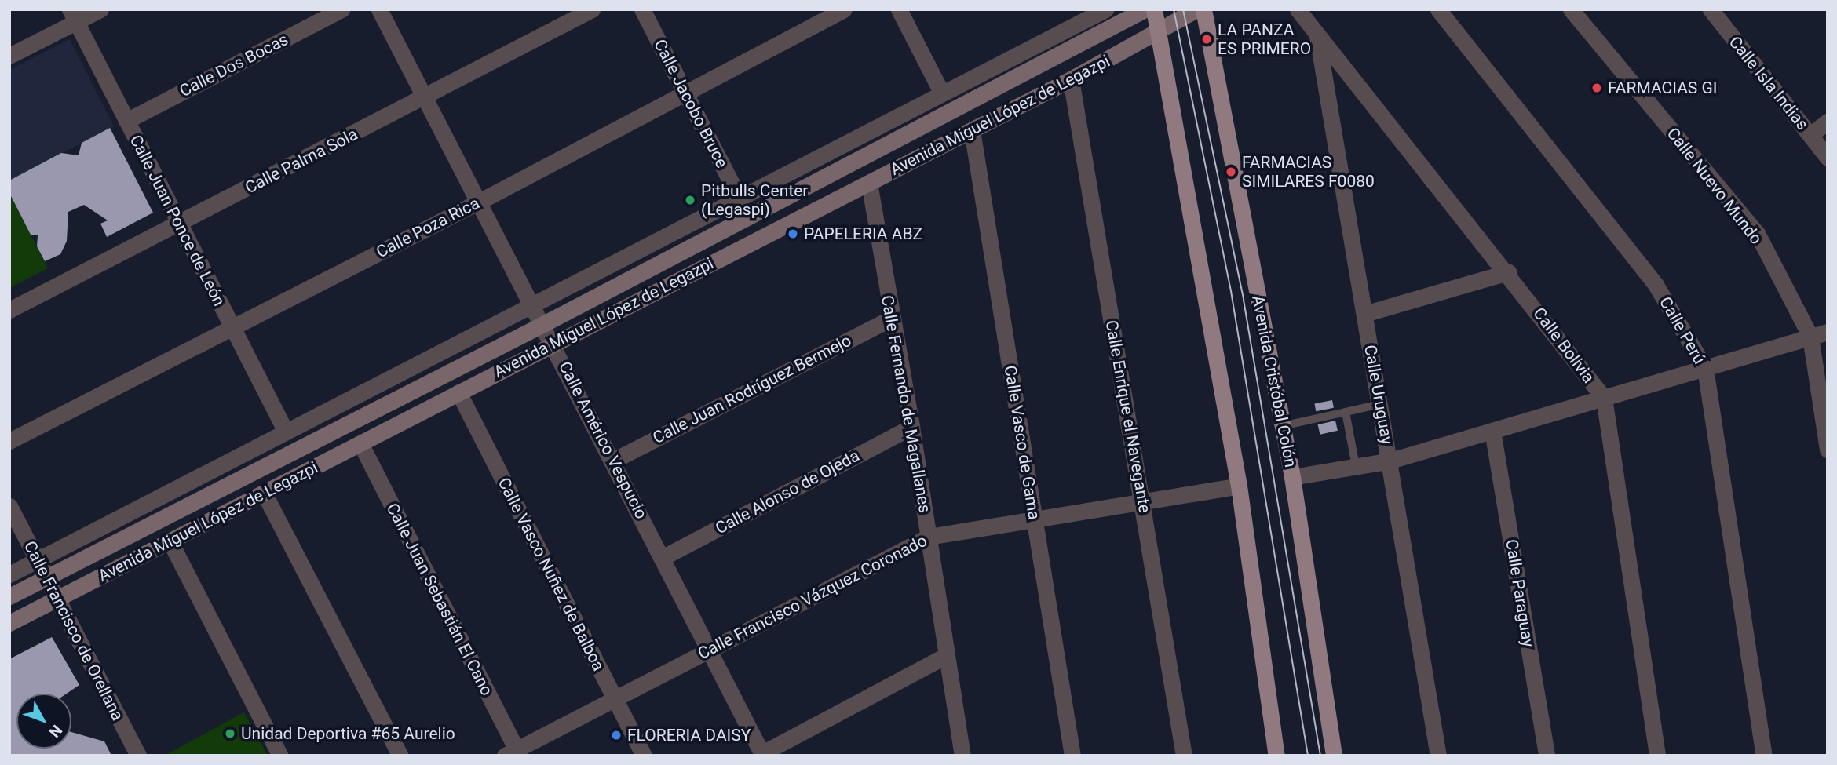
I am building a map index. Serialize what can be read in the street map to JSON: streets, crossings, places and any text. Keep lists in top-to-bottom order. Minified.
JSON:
{"streets":{"main road":["Avenida Miguel López de Legazpi","Avenida Cristóbal Colón"],"street":["Calle Dos Bocas","Calle Isla Indias","Calle Jacobo Bruce","Calle Palma Sola","Calle Nuevo Mundo","Calle Juan Ponce de León","Calle Poza Rica","Calle Perú","Calle Bolivia","Calle Juan Rodríguez Bermejo","Calle Uruguay","Calle Fernando de Magallanes","Calle Enrique el Navegante","Calle Américo Vespucio","Calle Vasco de Gama","Calle Alonso de Ojeda","Calle Vasco Nuñez de Balboa","Calle Paraguay","Calle Francisco Vázquez Coronado","Calle Juan Sebastián El Cano","Calle Francisco de Orellana"]},"crossings":[["Calle Dos Bocas","Calle Juan Ponce de León"],["Calle Jacobo Bruce","Calle Poza Rica"],["Avenida Miguel López de Legazpi","Calle Fernando de Magallanes"],["Avenida Miguel López de Legazpi","Calle Enrique el Navegante"],["Avenida Miguel López de Legazpi","Calle Américo Vespucio"],["Avenida Miguel López de Legazpi","Calle Vasco de Gama"],["Avenida Miguel López de Legazpi","Calle Vasco Nuñez de Balboa"],["Avenida Miguel López de Legazpi","Calle Juan Sebastián El Cano"],["Avenida Miguel López de Legazpi","Calle Francisco de Orellana"],["Calle Palma Sola","Calle Juan Ponce de León"],["Calle Palma Sola","Calle Américo Vespucio"],["Calle Juan Ponce de León","Calle Poza Rica"],["Calle Poza Rica","Calle Américo Vespucio"],["Calle Bolivia","Calle Uruguay"],["Calle Juan Rodríguez Bermejo","Calle Fernando de Magallanes"],["Calle Juan Rodríguez Bermejo","Calle Américo Vespucio"],["Calle Fernando de Magallanes","Calle Alonso de Ojeda"],["Calle Fernando de Magallanes","Calle Francisco Vázquez Coronado"],["Calle Enrique el Navegante","Calle Francisco Vázquez Coronado"],["Calle Américo Vespucio","Calle Alonso de Ojeda"],["Calle Américo Vespucio","Calle Francisco Vázquez Coronado"],["Calle Vasco de Gama","Calle Francisco Vázquez Coronado"],["Calle Vasco Nuñez de Balboa","Calle Francisco Vázquez Coronado"],["Calle Francisco Vázquez Coronado","Calle Juan Sebastián El Cano"]],"places":["LA PANZA ES PRIMERO","FARMACIAS GI","FARMACIAS SIMILARES F0080","Pitbulls Center (Legaspi)","PAPELERIA ABZ","Unidad Deportiva #65 Aurelio","FLORERIA DAISY"],"north":"bottom right"}
